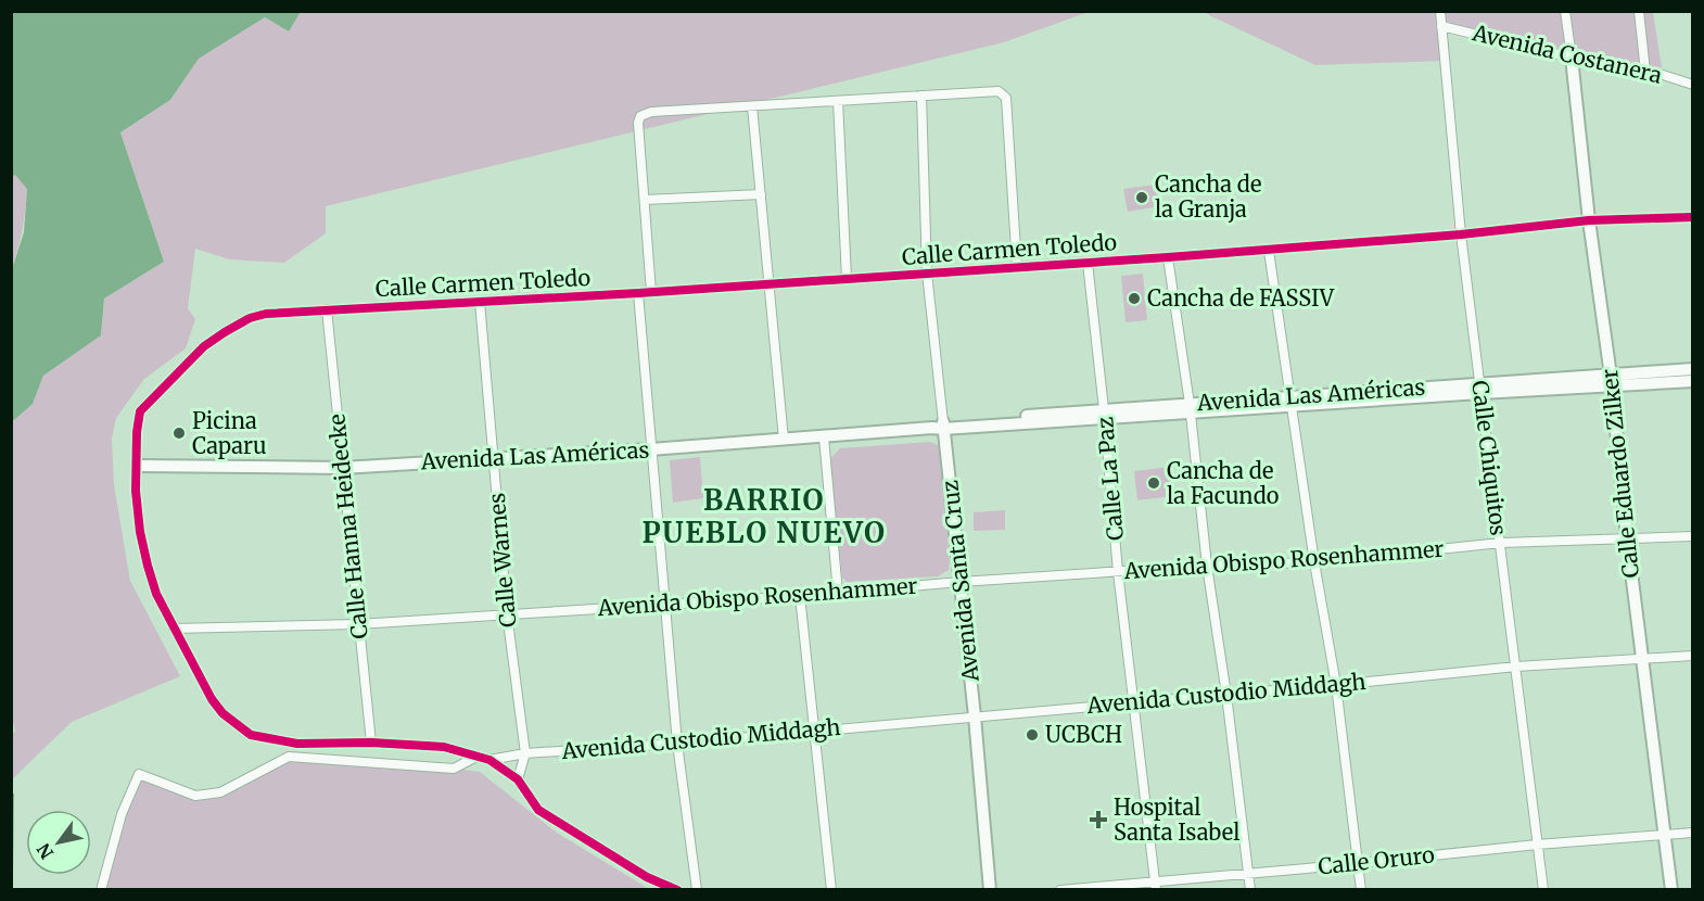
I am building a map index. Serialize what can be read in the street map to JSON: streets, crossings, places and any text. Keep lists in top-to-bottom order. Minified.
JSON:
{"streets":{"street":["Avenida Costanera","Calle Carmen Toledo","Avenida Las Américas","Calle Chiquitos","Calle Eduardo Zilker","Calle La Paz","Calle Hanna Heidecke","Calle Warnes","Avenida Obispo Rosenhammer","Avenida Santa Cruz","Avenida Custodio Middagh","Calle Oruro"]},"crossings":[["Avenida Costanera","Calle Chiquitos"],["Avenida Costanera","Calle Eduardo Zilker"],["Calle Carmen Toledo","Avenida Las Américas"],["Calle Carmen Toledo","Calle Chiquitos"],["Calle Carmen Toledo","Calle Eduardo Zilker"],["Calle Carmen Toledo","Calle La Paz"],["Calle Carmen Toledo","Calle Hanna Heidecke"],["Calle Carmen Toledo","Calle Warnes"],["Calle Carmen Toledo","Avenida Obispo Rosenhammer"],["Calle Carmen Toledo","Avenida Santa Cruz"],["Calle Carmen Toledo","Avenida Custodio Middagh"],["Avenida Las Américas","Calle Chiquitos"],["Avenida Las Américas","Calle Eduardo Zilker"],["Avenida Las Américas","Calle La Paz"],["Avenida Las Américas","Calle Hanna Heidecke"],["Avenida Las Américas","Calle Warnes"],["Avenida Las Américas","Avenida Santa Cruz"],["Calle Chiquitos","Avenida Obispo Rosenhammer"],["Calle Chiquitos","Avenida Custodio Middagh"],["Calle Chiquitos","Calle Oruro"],["Calle Eduardo Zilker","Avenida Obispo Rosenhammer"],["Calle Eduardo Zilker","Avenida Custodio Middagh"],["Calle Eduardo Zilker","Calle Oruro"],["Calle La Paz","Avenida Obispo Rosenhammer"],["Calle La Paz","Avenida Custodio Middagh"],["Calle La Paz","Calle Oruro"],["Calle Hanna Heidecke","Avenida Obispo Rosenhammer"],["Calle Warnes","Avenida Obispo Rosenhammer"],["Calle Warnes","Avenida Custodio Middagh"],["Avenida Obispo Rosenhammer","Avenida Santa Cruz"],["Avenida Santa Cruz","Avenida Custodio Middagh"]],"districts":["BARRIO PUEBLO NUEVO"],"places":{"other":["Cancha de la Granja","Cancha de FASSIV","Picina Caparu","Cancha de la Facundo","UCBCH"],"health":["Hospital Santa Isabel"]},"north":"bottom left"}
